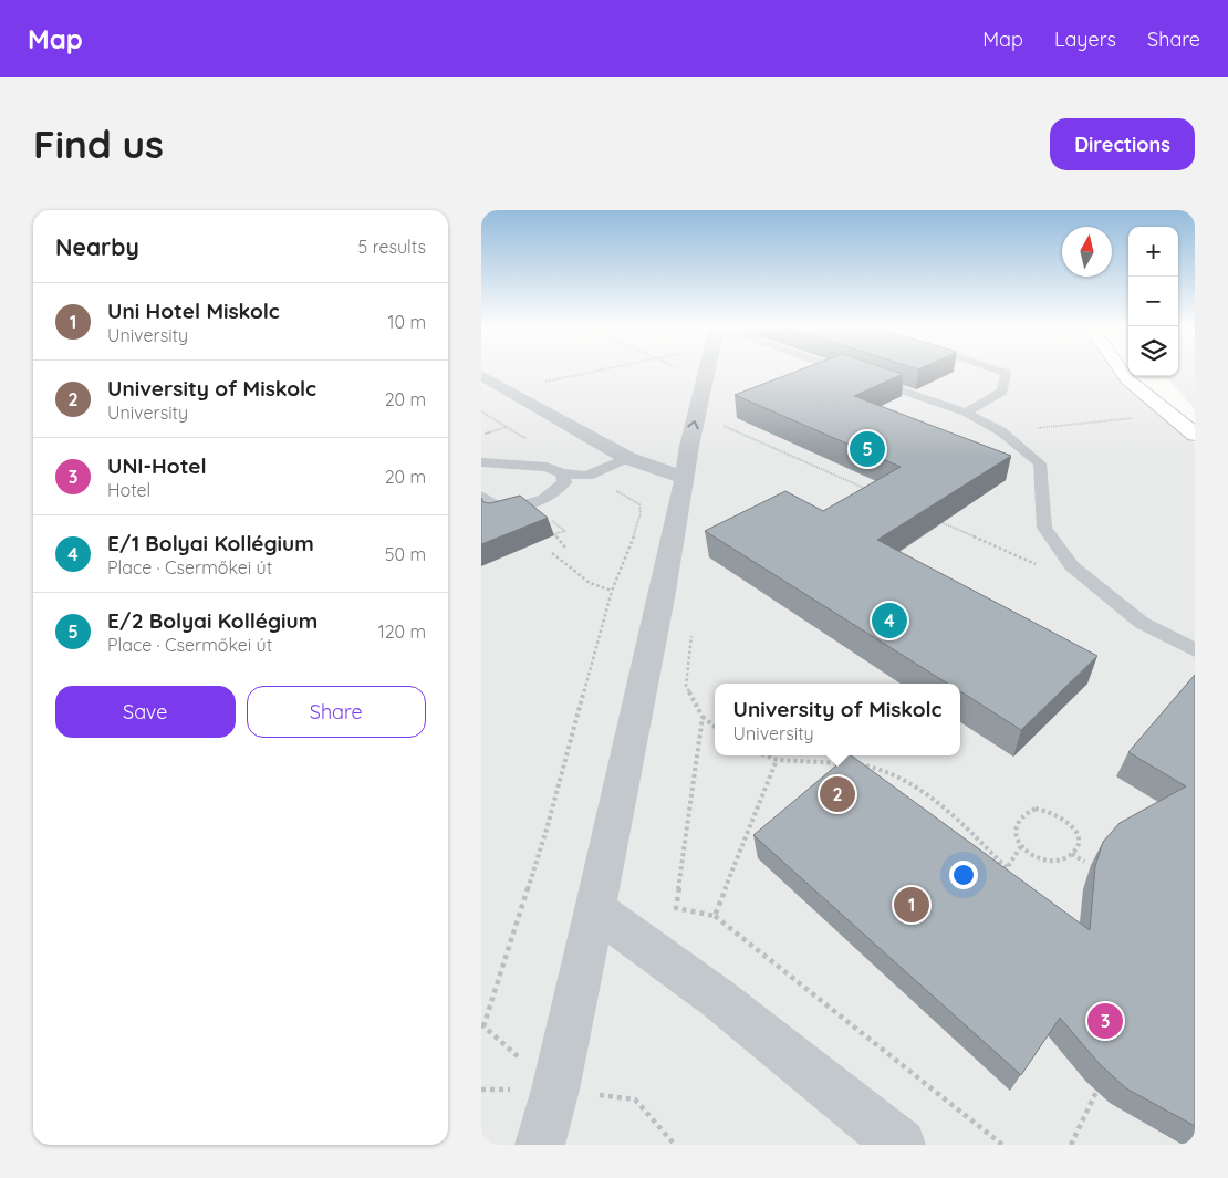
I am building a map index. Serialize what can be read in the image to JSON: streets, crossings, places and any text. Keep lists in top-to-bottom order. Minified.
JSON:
{"north":"top","page":{"header":"Map","nav":["Map","Layers","Share"],"buttons":["Directions",["Save","Share"]],"title":"Find us","heading":["Nearby","5 results"],"map_buttons":["+","−"],"list":[{"mark":"1","name":"Uni Hotel Miskolc","note":"University","value":"10 m"},{"mark":"2","name":"University of Miskolc","note":"University","value":"20 m"},{"mark":"3","name":"UNI-Hotel","note":"Hotel","value":"20 m"},{"mark":"4","name":"E/1 Bolyai Kollégium","note":"Place · Csermőkei út","value":"50 m"},{"mark":"5","name":"E/2 Bolyai Kollégium","note":"Place · Csermőkei út","value":"120 m"}],"pins":["5","4","2","1","3"],"popup":["University of Miskolc","University"]}}
